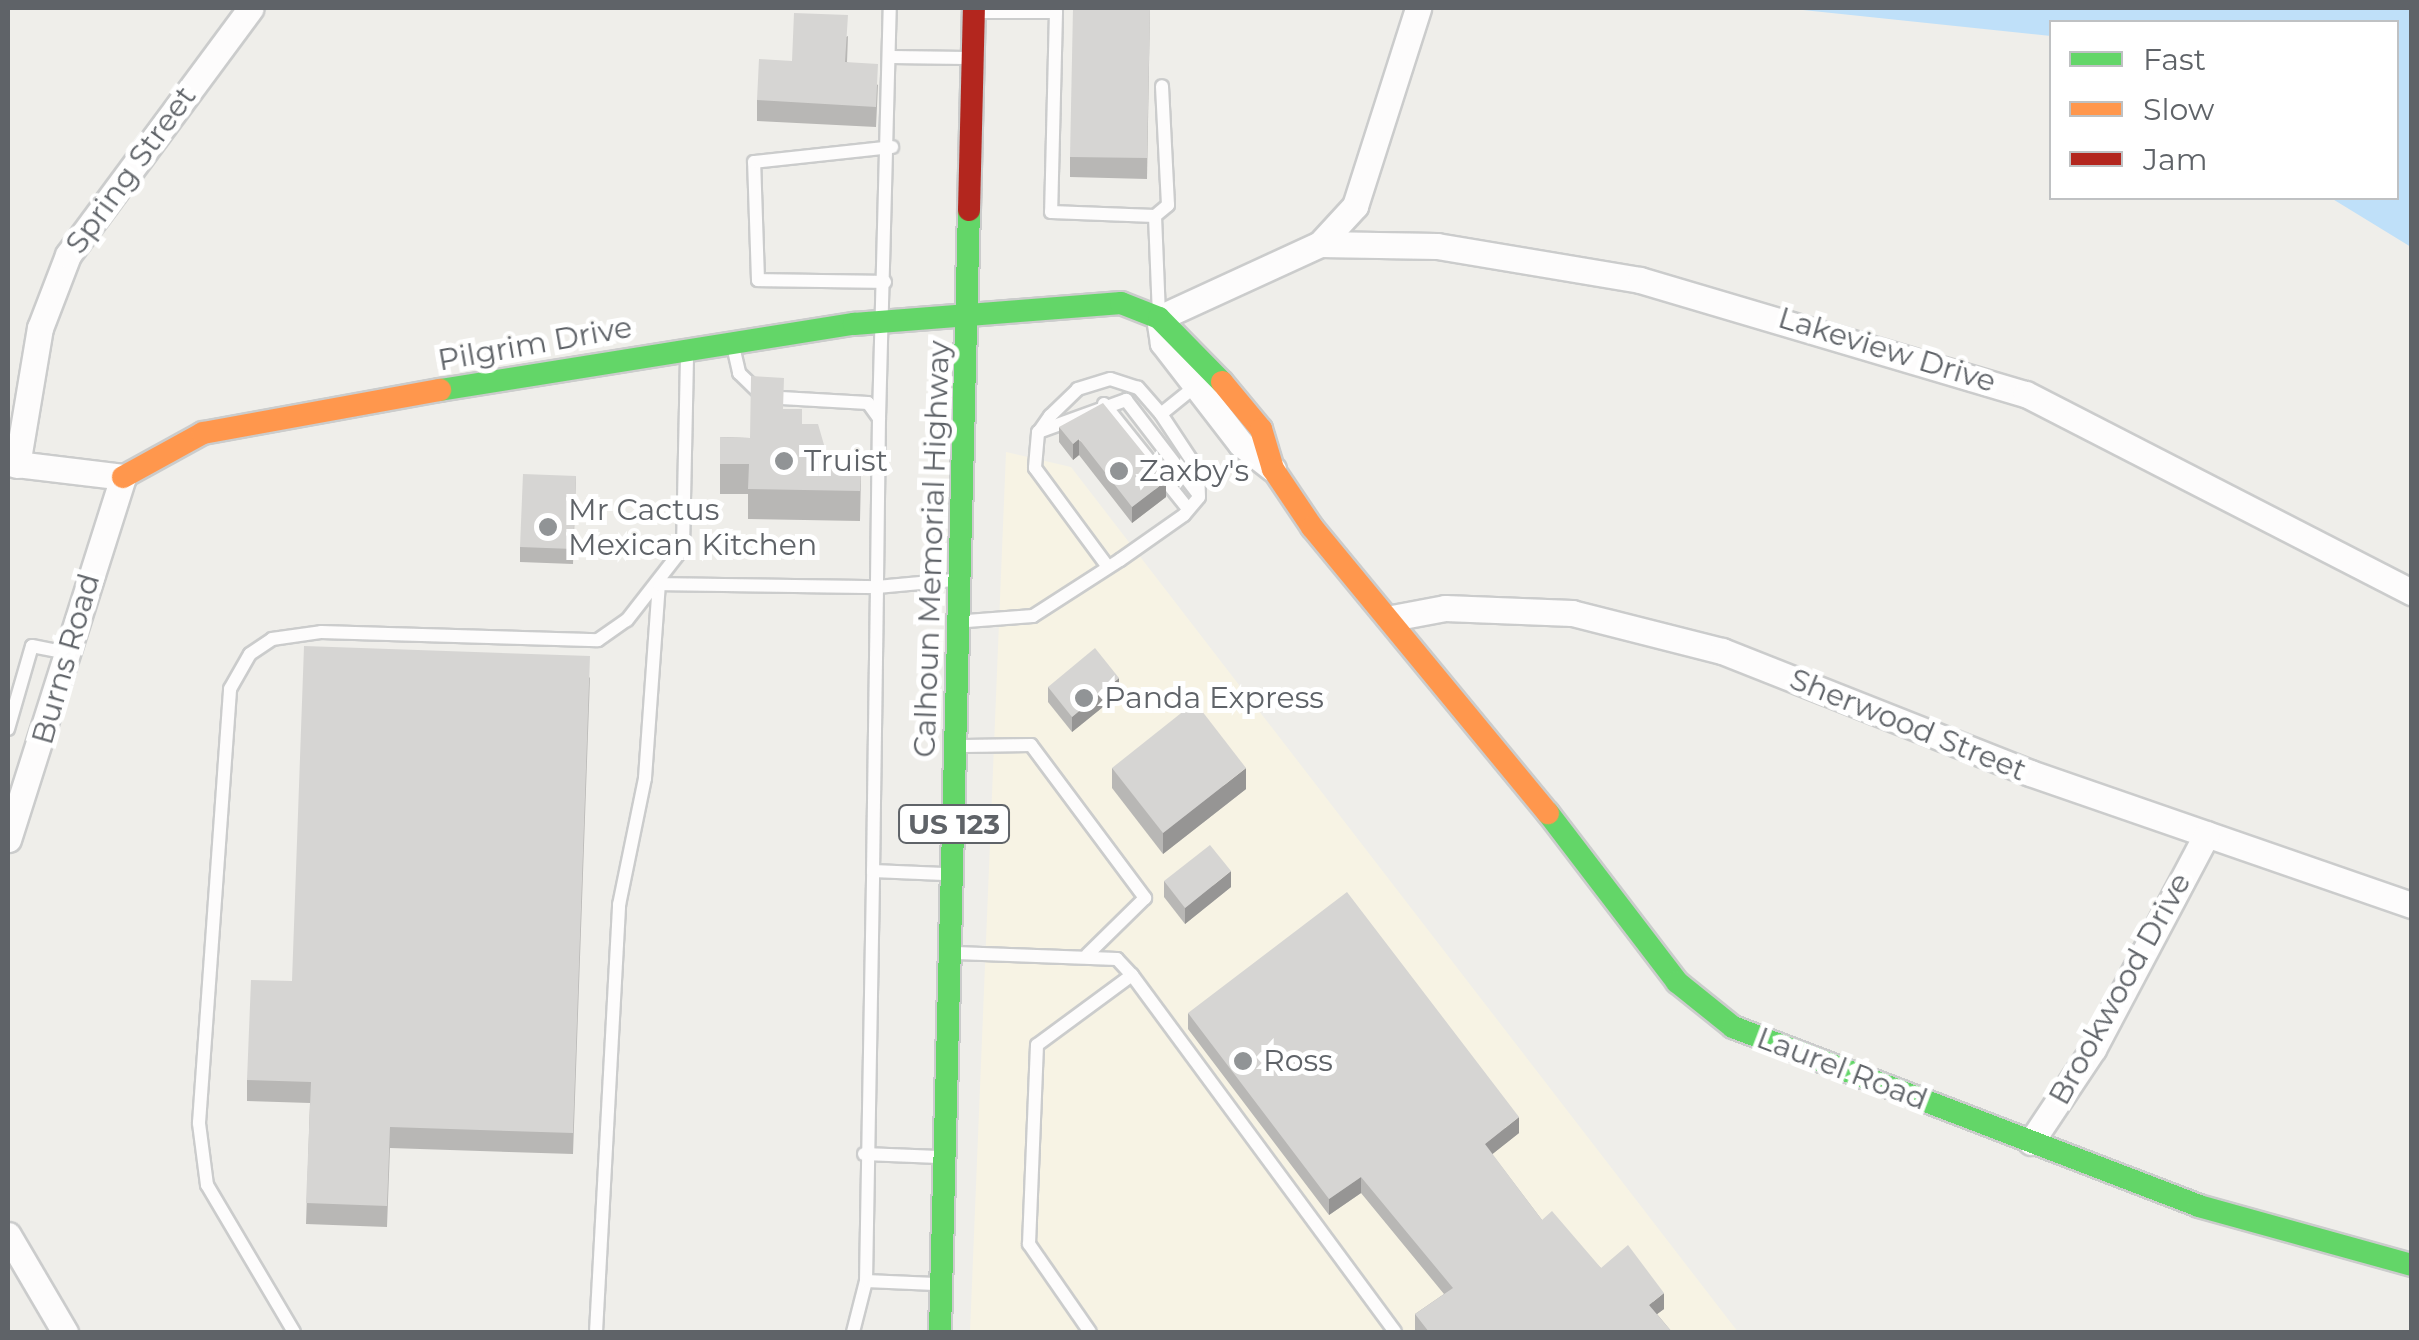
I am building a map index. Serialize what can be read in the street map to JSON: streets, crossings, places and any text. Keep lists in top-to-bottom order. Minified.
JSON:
{"streets":{"main road":["Pilgrim Drive","Calhoun Memorial Highway","US 123","Laurel Road"],"street":["Spring Street","Lakeview Drive","Burns Road","Sherwood Street","Brookwood Drive"]},"crossings":[["Pilgrim Drive","Calhoun Memorial Highway"],["Pilgrim Drive","Burns Road"],["Pilgrim Drive","Laurel Road"],["Sherwood Street","Brookwood Drive"],["Sherwood Street","Laurel Road"],["Brookwood Drive","Laurel Road"]],"places":["Truist","Zaxby's","Mr Cactus Mexican Kitchen","Panda Express","Ross"],"legend":["Fast","Slow","Jam"]}
